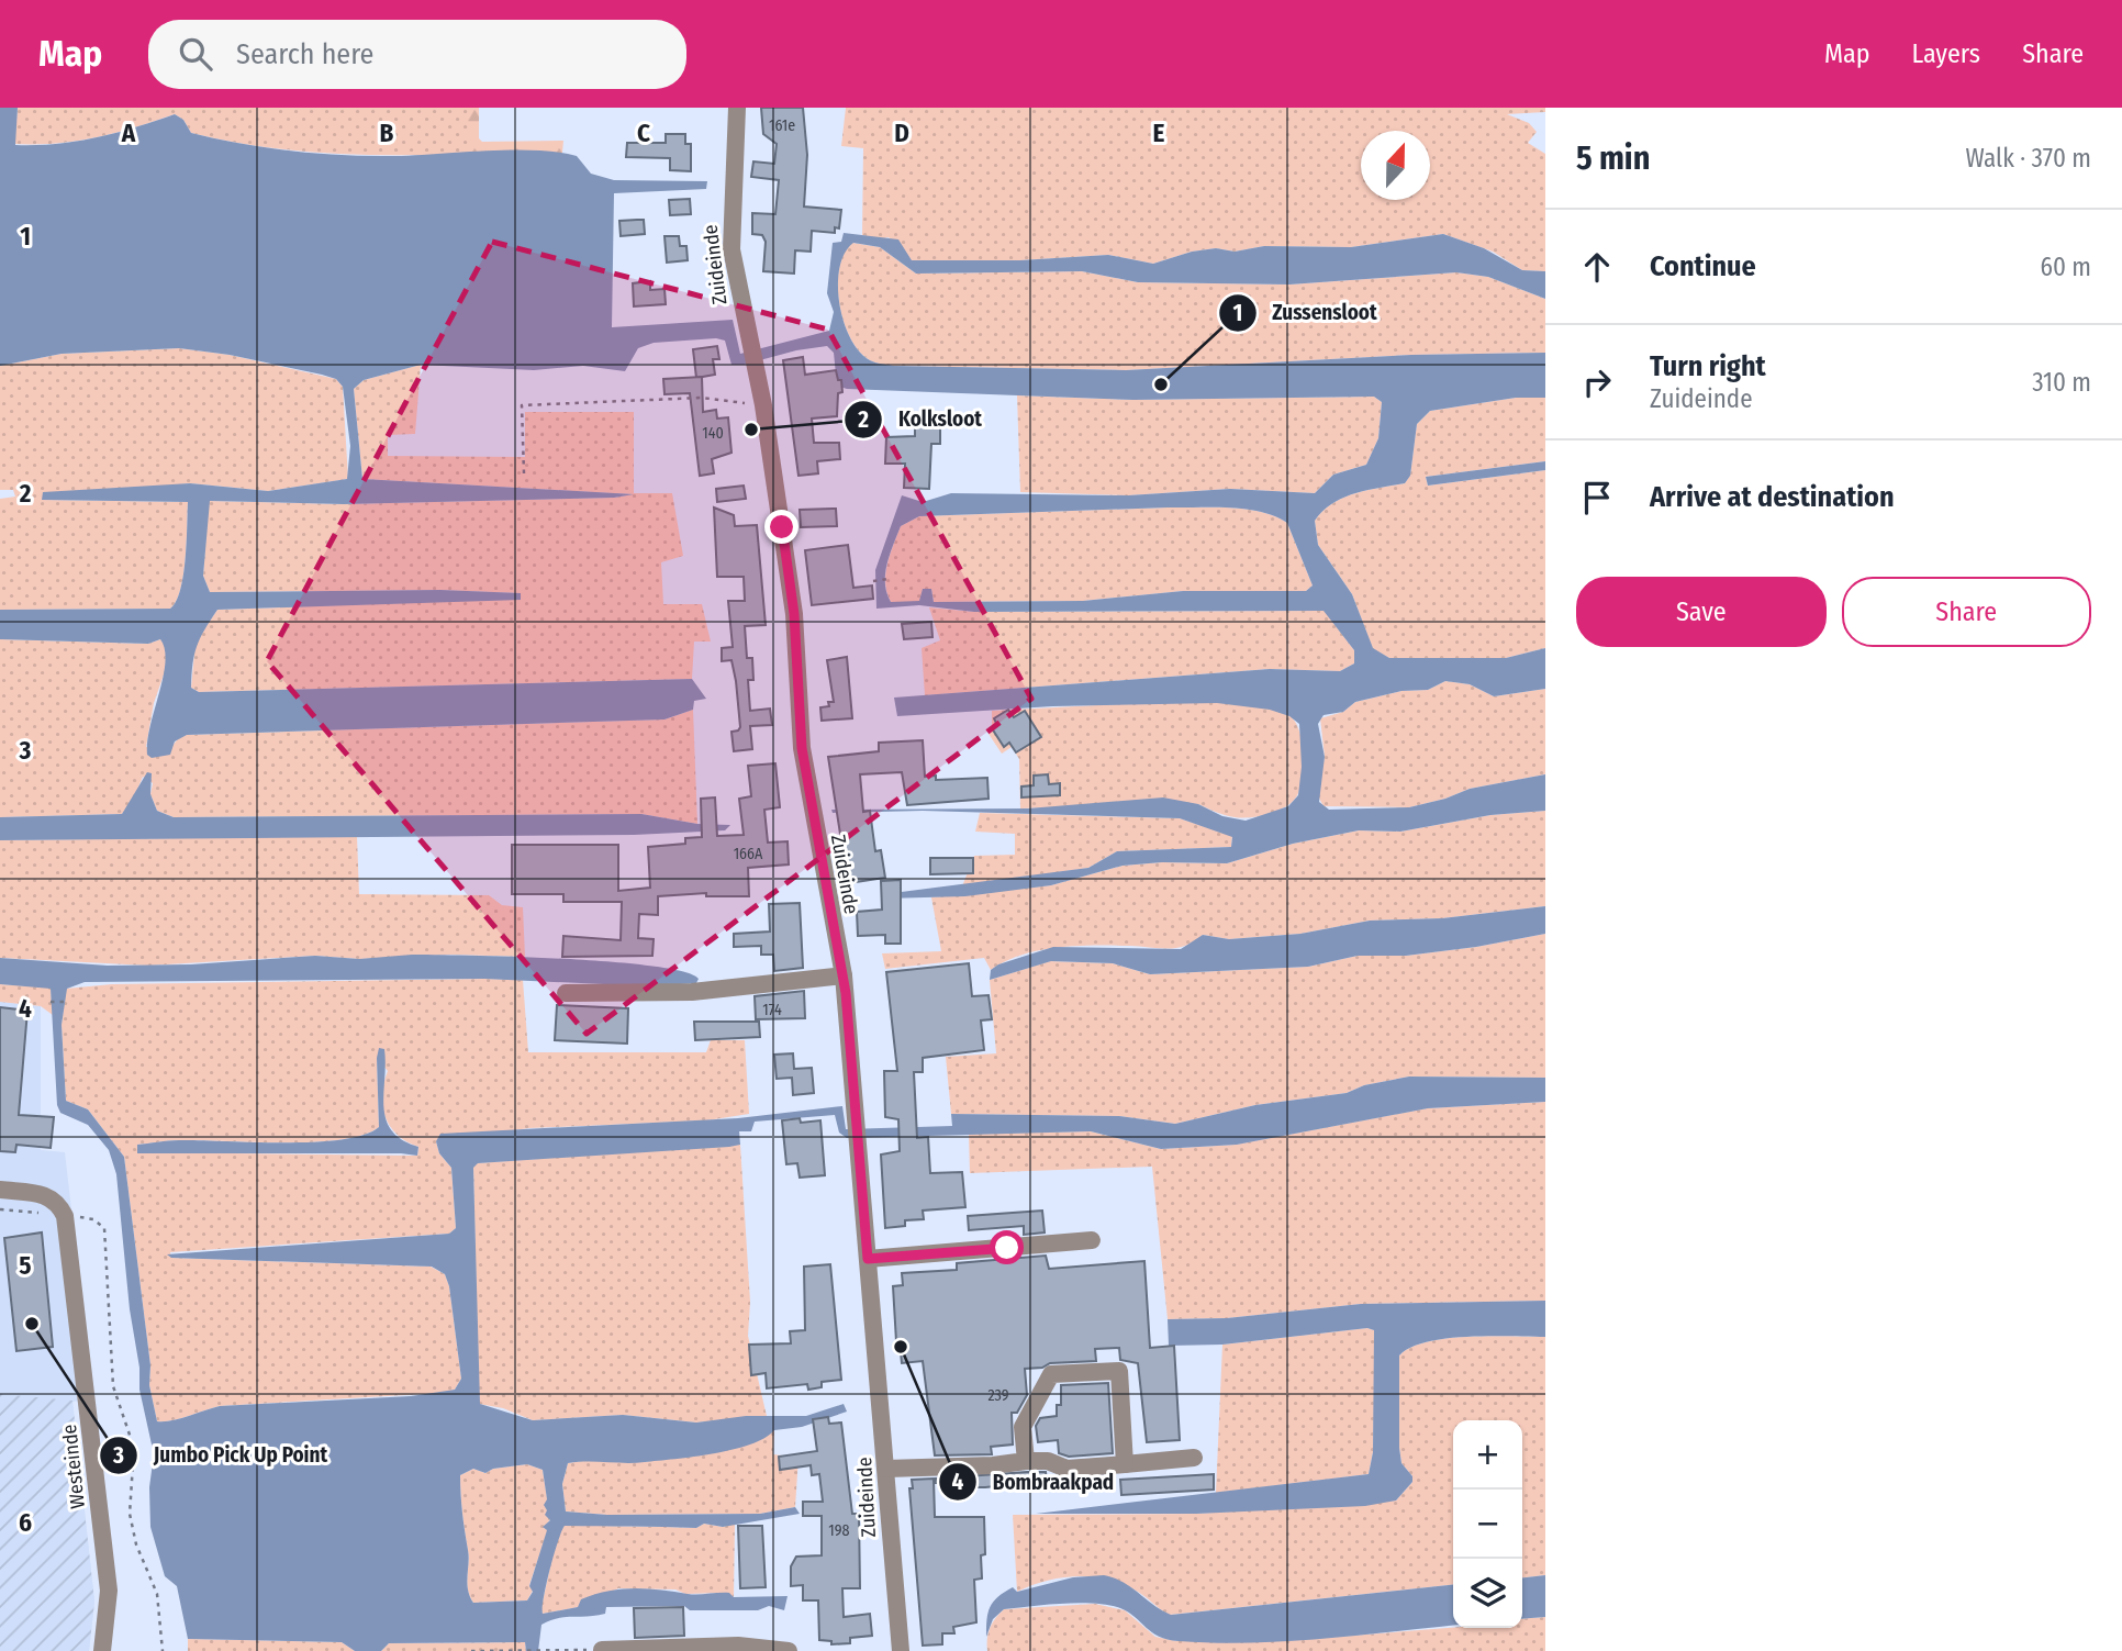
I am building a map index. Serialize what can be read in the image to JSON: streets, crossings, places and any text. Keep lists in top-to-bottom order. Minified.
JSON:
{"streets":{"street":["Zuideinde","Westeinde"]},"places":["Zussensloot","Kolksloot","Jumbo Pick Up Point","Bombraakpad"],"house_numbers":["161e","140","166A","174","239","198"],"north":"top","page":{"header":"Map","search":"Search here","nav":["Map","Layers","Share"],"heading":["5 min","Walk · 370 m"],"list":[["Continue","60 m"],["Turn right","Zuideinde","310 m"],"Arrive at destination"],"buttons":["Save","Share"],"map_buttons":["+","−"]},"grid":{"columns":["A","B","C","D","E"],"rows":["1","2","3","4","5","6"]}}
